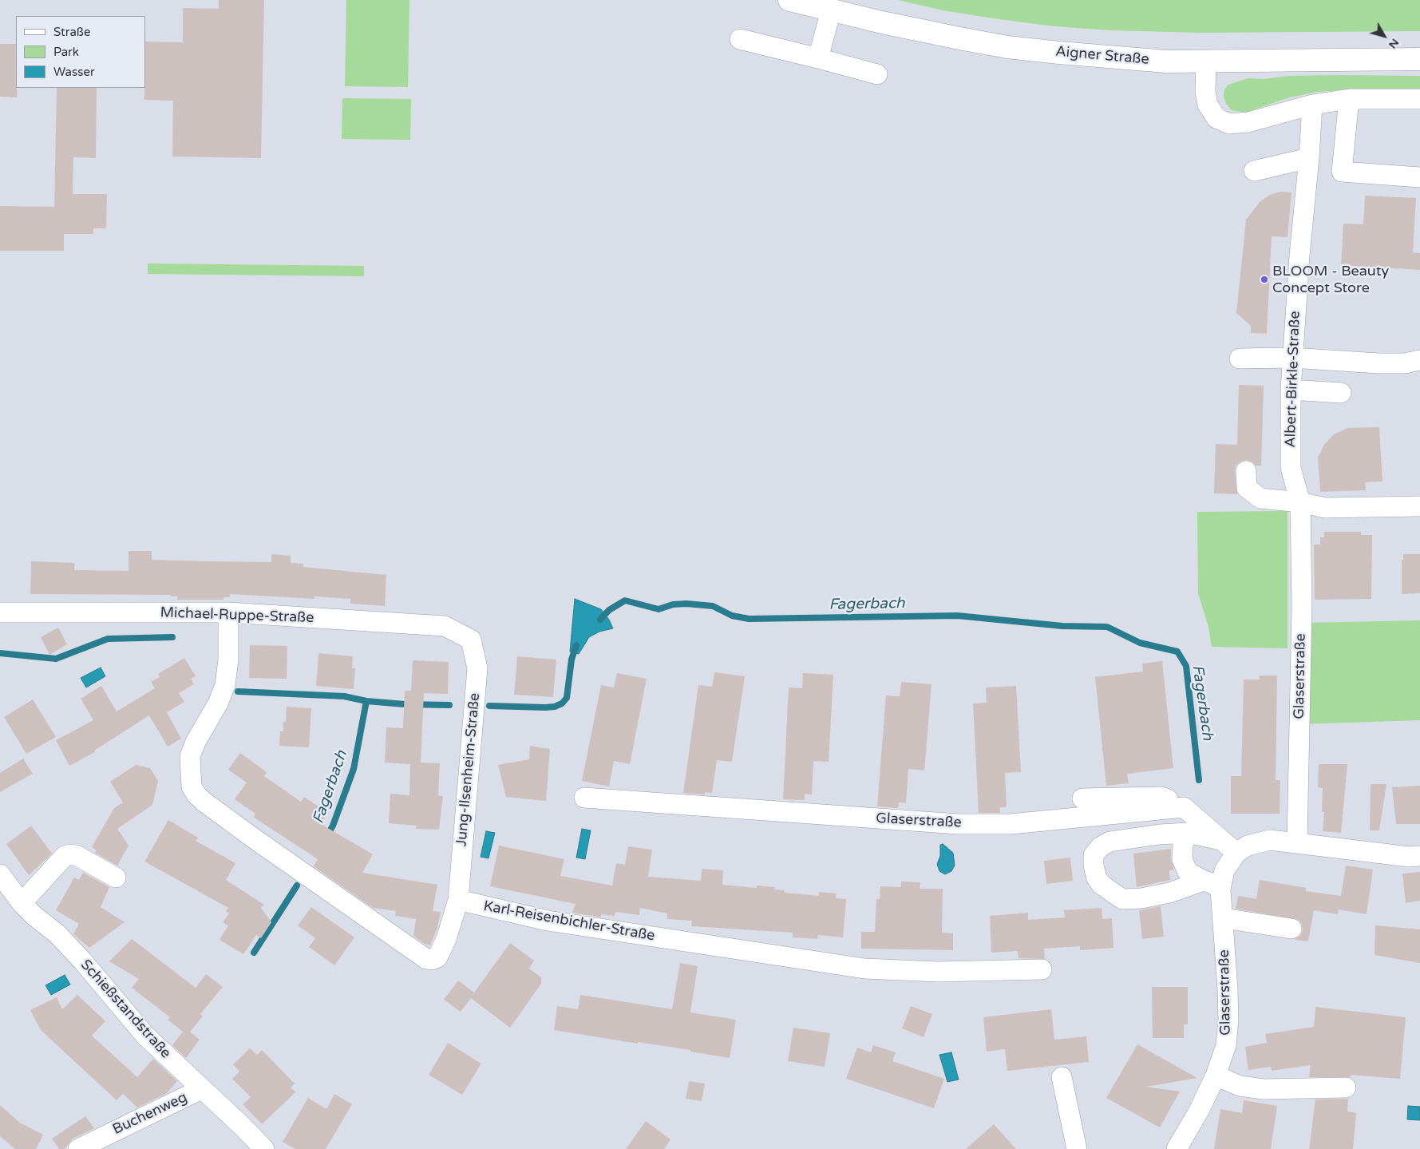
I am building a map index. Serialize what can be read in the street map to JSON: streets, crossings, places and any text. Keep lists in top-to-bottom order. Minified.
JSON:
{"streets":{"main road":["Aigner Straße"],"street":["Albert-Birkle-Straße","Michael-Ruppe-Straße","Glaserstraße","Jung-Ilsenheim-Straße","Karl-Reisenbichler-Straße","Schießstandstraße","Buchenweg"]},"crossings":[["Albert-Birkle-Straße","Glaserstraße"],["Michael-Ruppe-Straße","Jung-Ilsenheim-Straße"],["Jung-Ilsenheim-Straße","Karl-Reisenbichler-Straße"],["Schießstandstraße","Buchenweg"]],"water":["Fagerbach"],"places":["BLOOM - Beauty Concept Store"],"legend":["Straße","Park","Wasser"],"north":"bottom right"}
